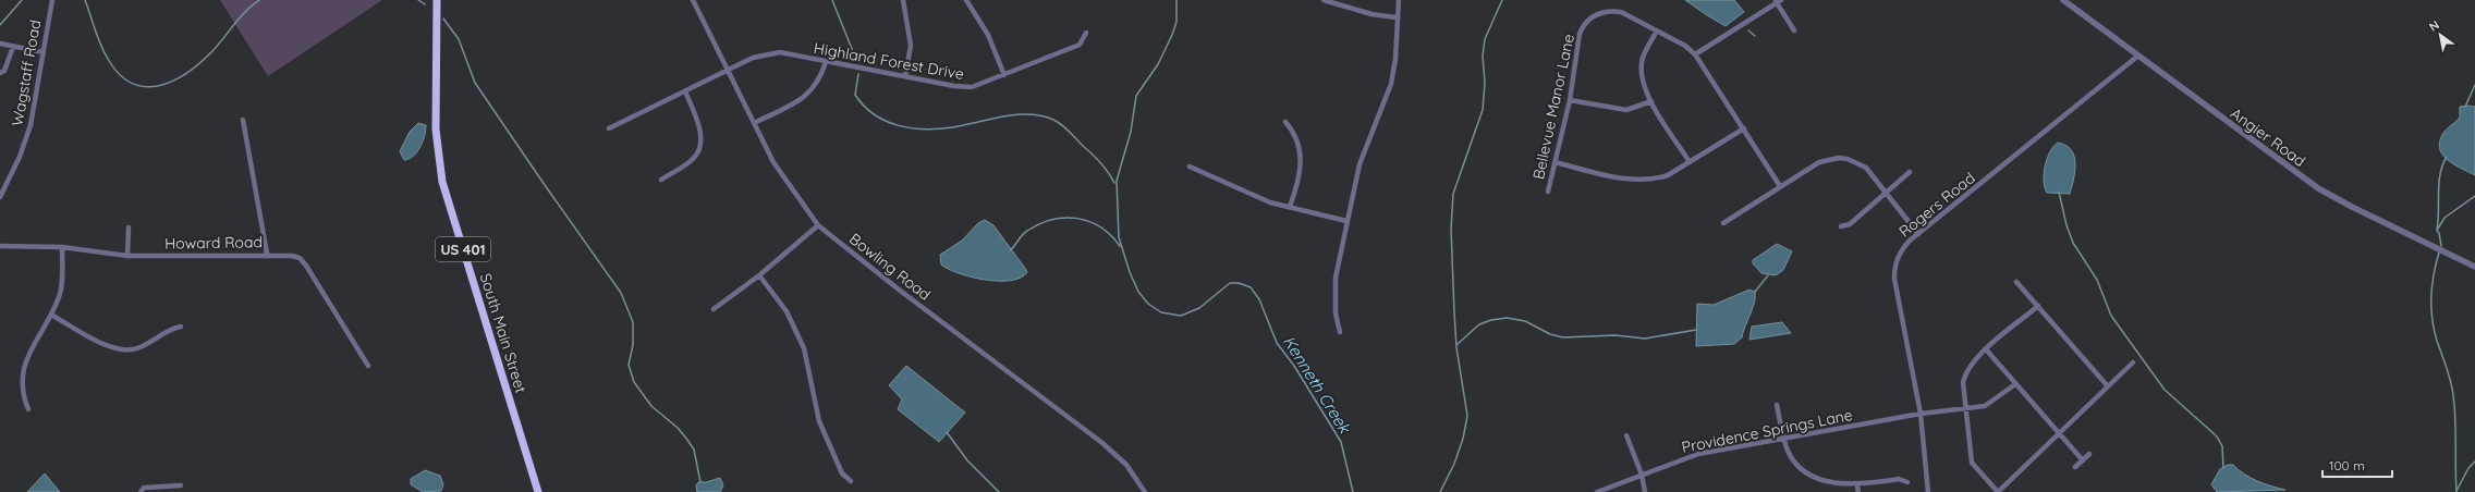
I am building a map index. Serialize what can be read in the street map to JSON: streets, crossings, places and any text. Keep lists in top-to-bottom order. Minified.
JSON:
{"streets":{"highway":["US 401","South Main Street"],"street":["Highland Forest Drive","Wagstaff Road","Bellevue Manor Lane","Angier Road","Rogers Road","Howard Road","Bowling Road","Providence Springs Lane"]},"crossings":[["Highland Forest Drive","Bowling Road"],["Angier Road","Rogers Road"],["Rogers Road","Providence Springs Lane"]],"water":["Kenneth Creek"],"scale_bar":"100 m","north":"top left"}
